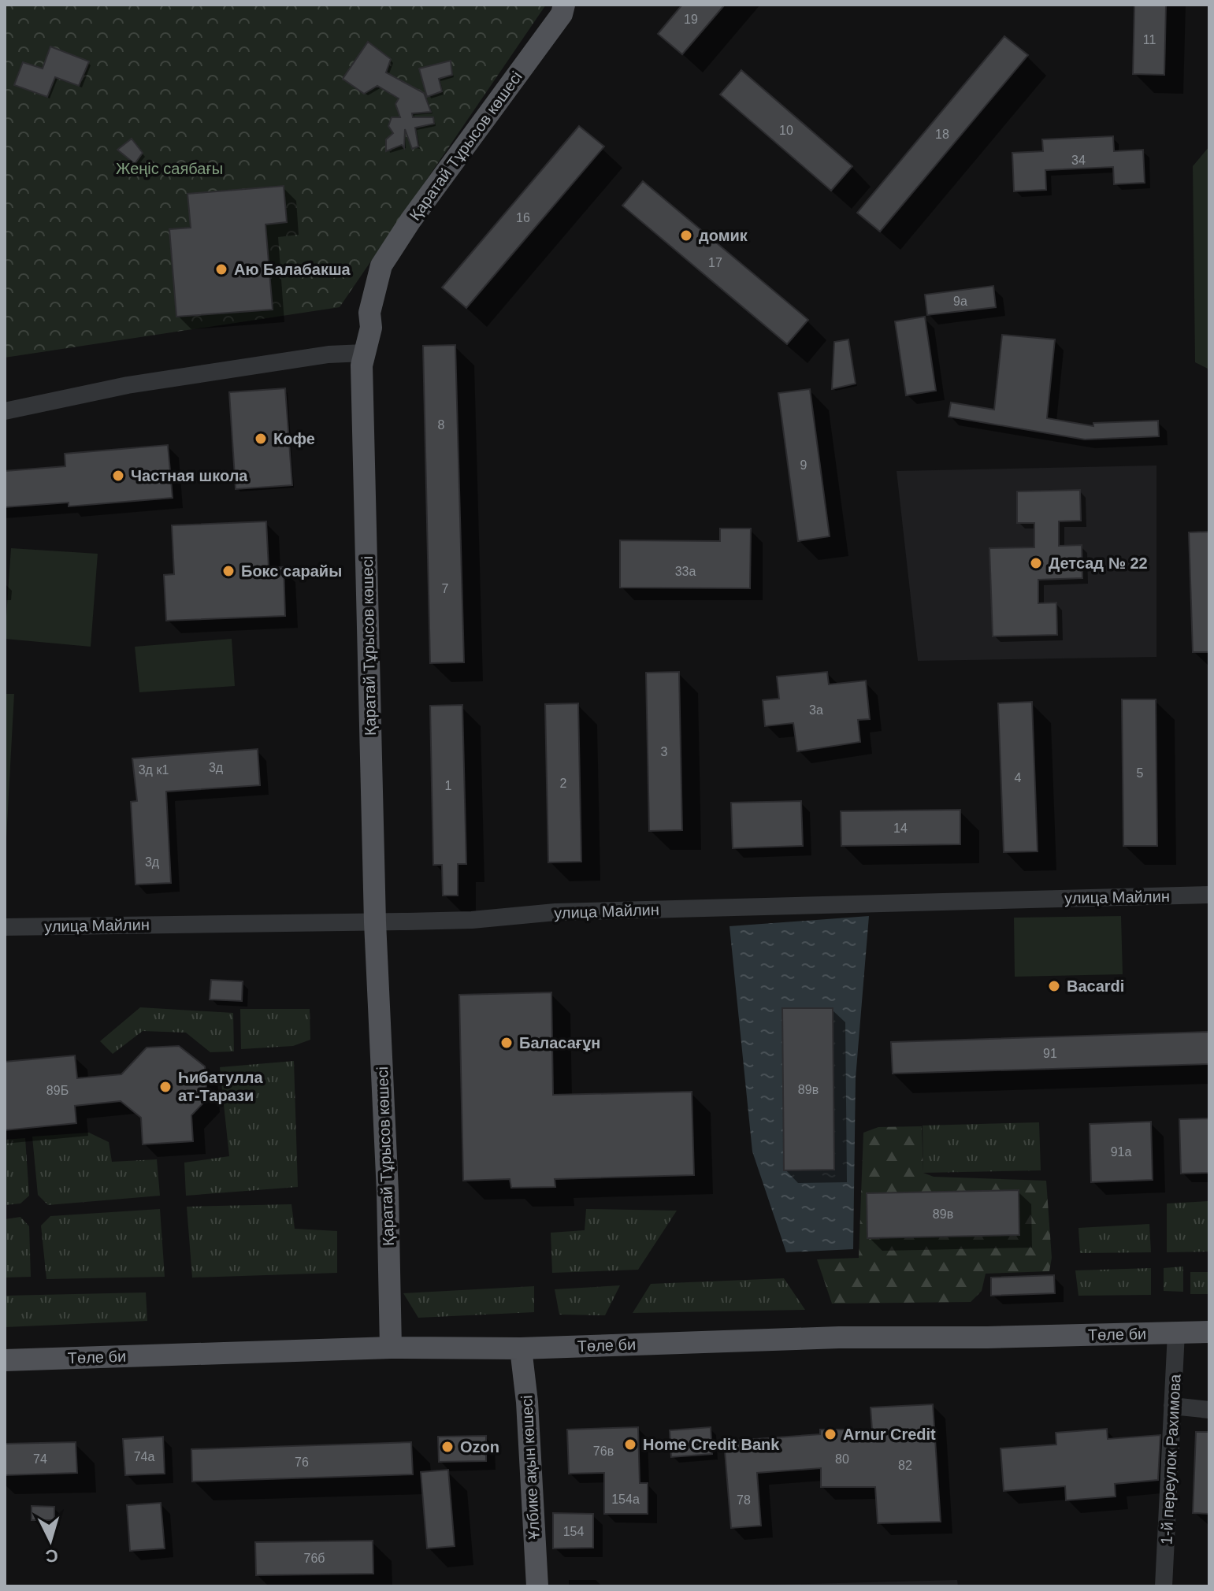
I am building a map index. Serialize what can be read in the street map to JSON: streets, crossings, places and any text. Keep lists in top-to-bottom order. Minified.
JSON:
{"streets":{"main road":["Қаратай Тұрысов көшесі","Төле би","Ұлбике ақын көшесі"],"street":["улица Майлин","1-й переулок Рахимова"]},"crossings":[["Қаратай Тұрысов көшесі","улица Майлин"],["Қаратай Тұрысов көшесі","Төле би"],["Төле би","1-й переулок Рахимова"],["Төле би","Ұлбике ақын көшесі"]],"parks":["Жеңіс саябағы"],"places":["домик","Аю Балабакша","Кофе","Частная школа","Детсад № 22","Бокс сарайы","Bacardi","Баласағұн","Һибатулла ат-Тарази","Arnur Credit","Home Credit Bank","Ozon"],"house_numbers":["19","11","10","18","34","16","17","9а","8","9","33а","7","3а","3","3д","3д к1","5","4","2","1","14","3д","91","89в","89Б","91а","89в","76в","74а","74","80","76","82","154а","78","154","76б"],"north":"bottom"}
